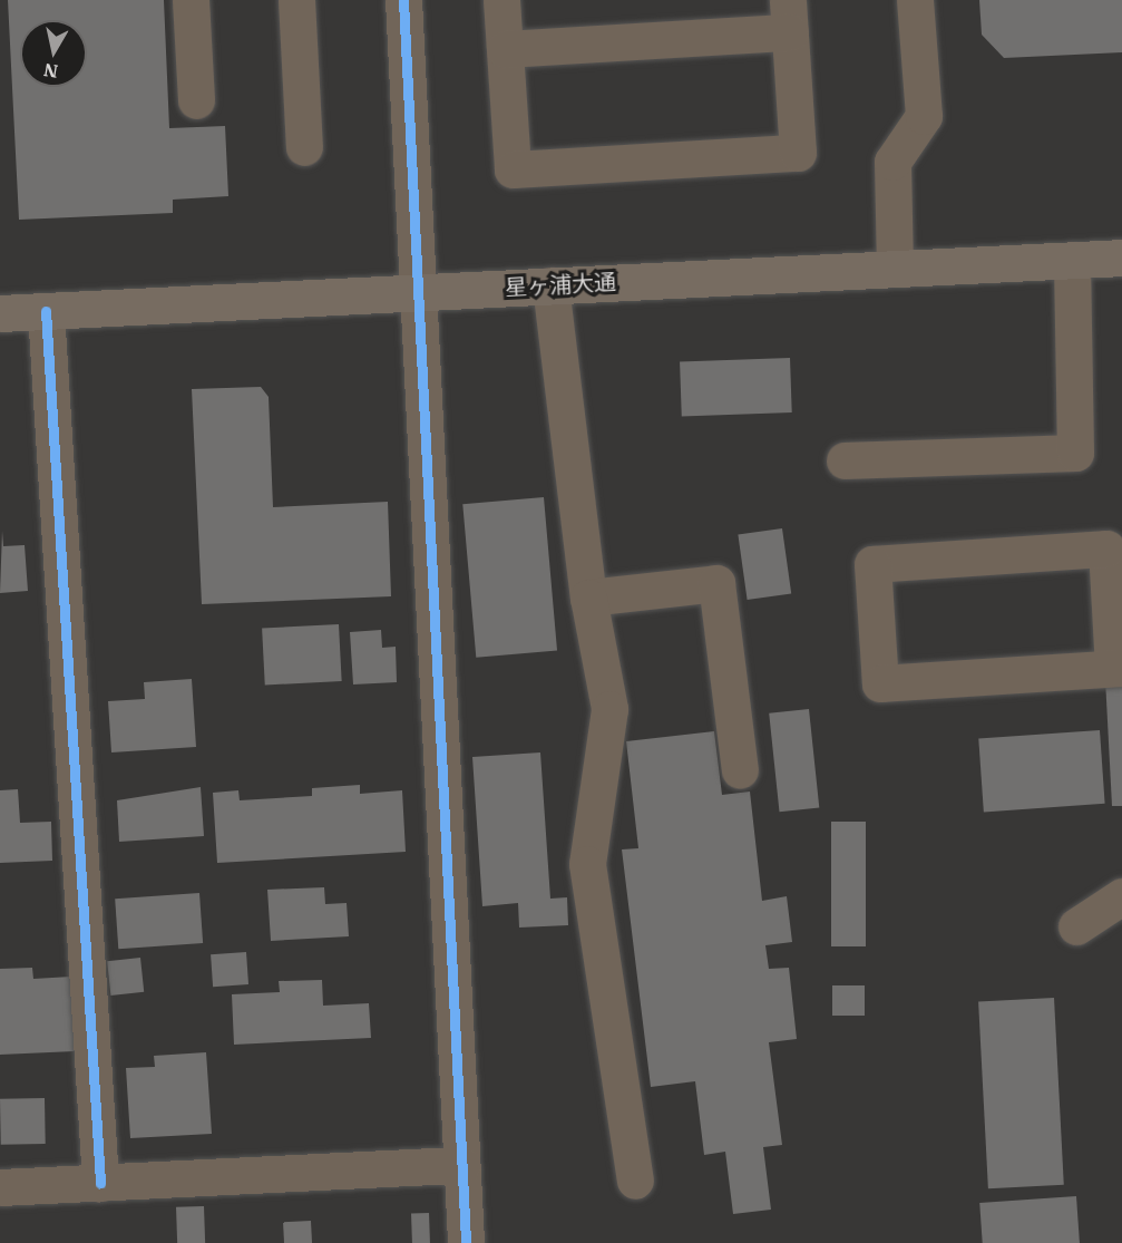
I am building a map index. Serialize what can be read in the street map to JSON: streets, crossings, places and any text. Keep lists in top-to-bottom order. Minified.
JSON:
{"streets":{"highway":["星ヶ浦大通"]},"north":"bottom"}
